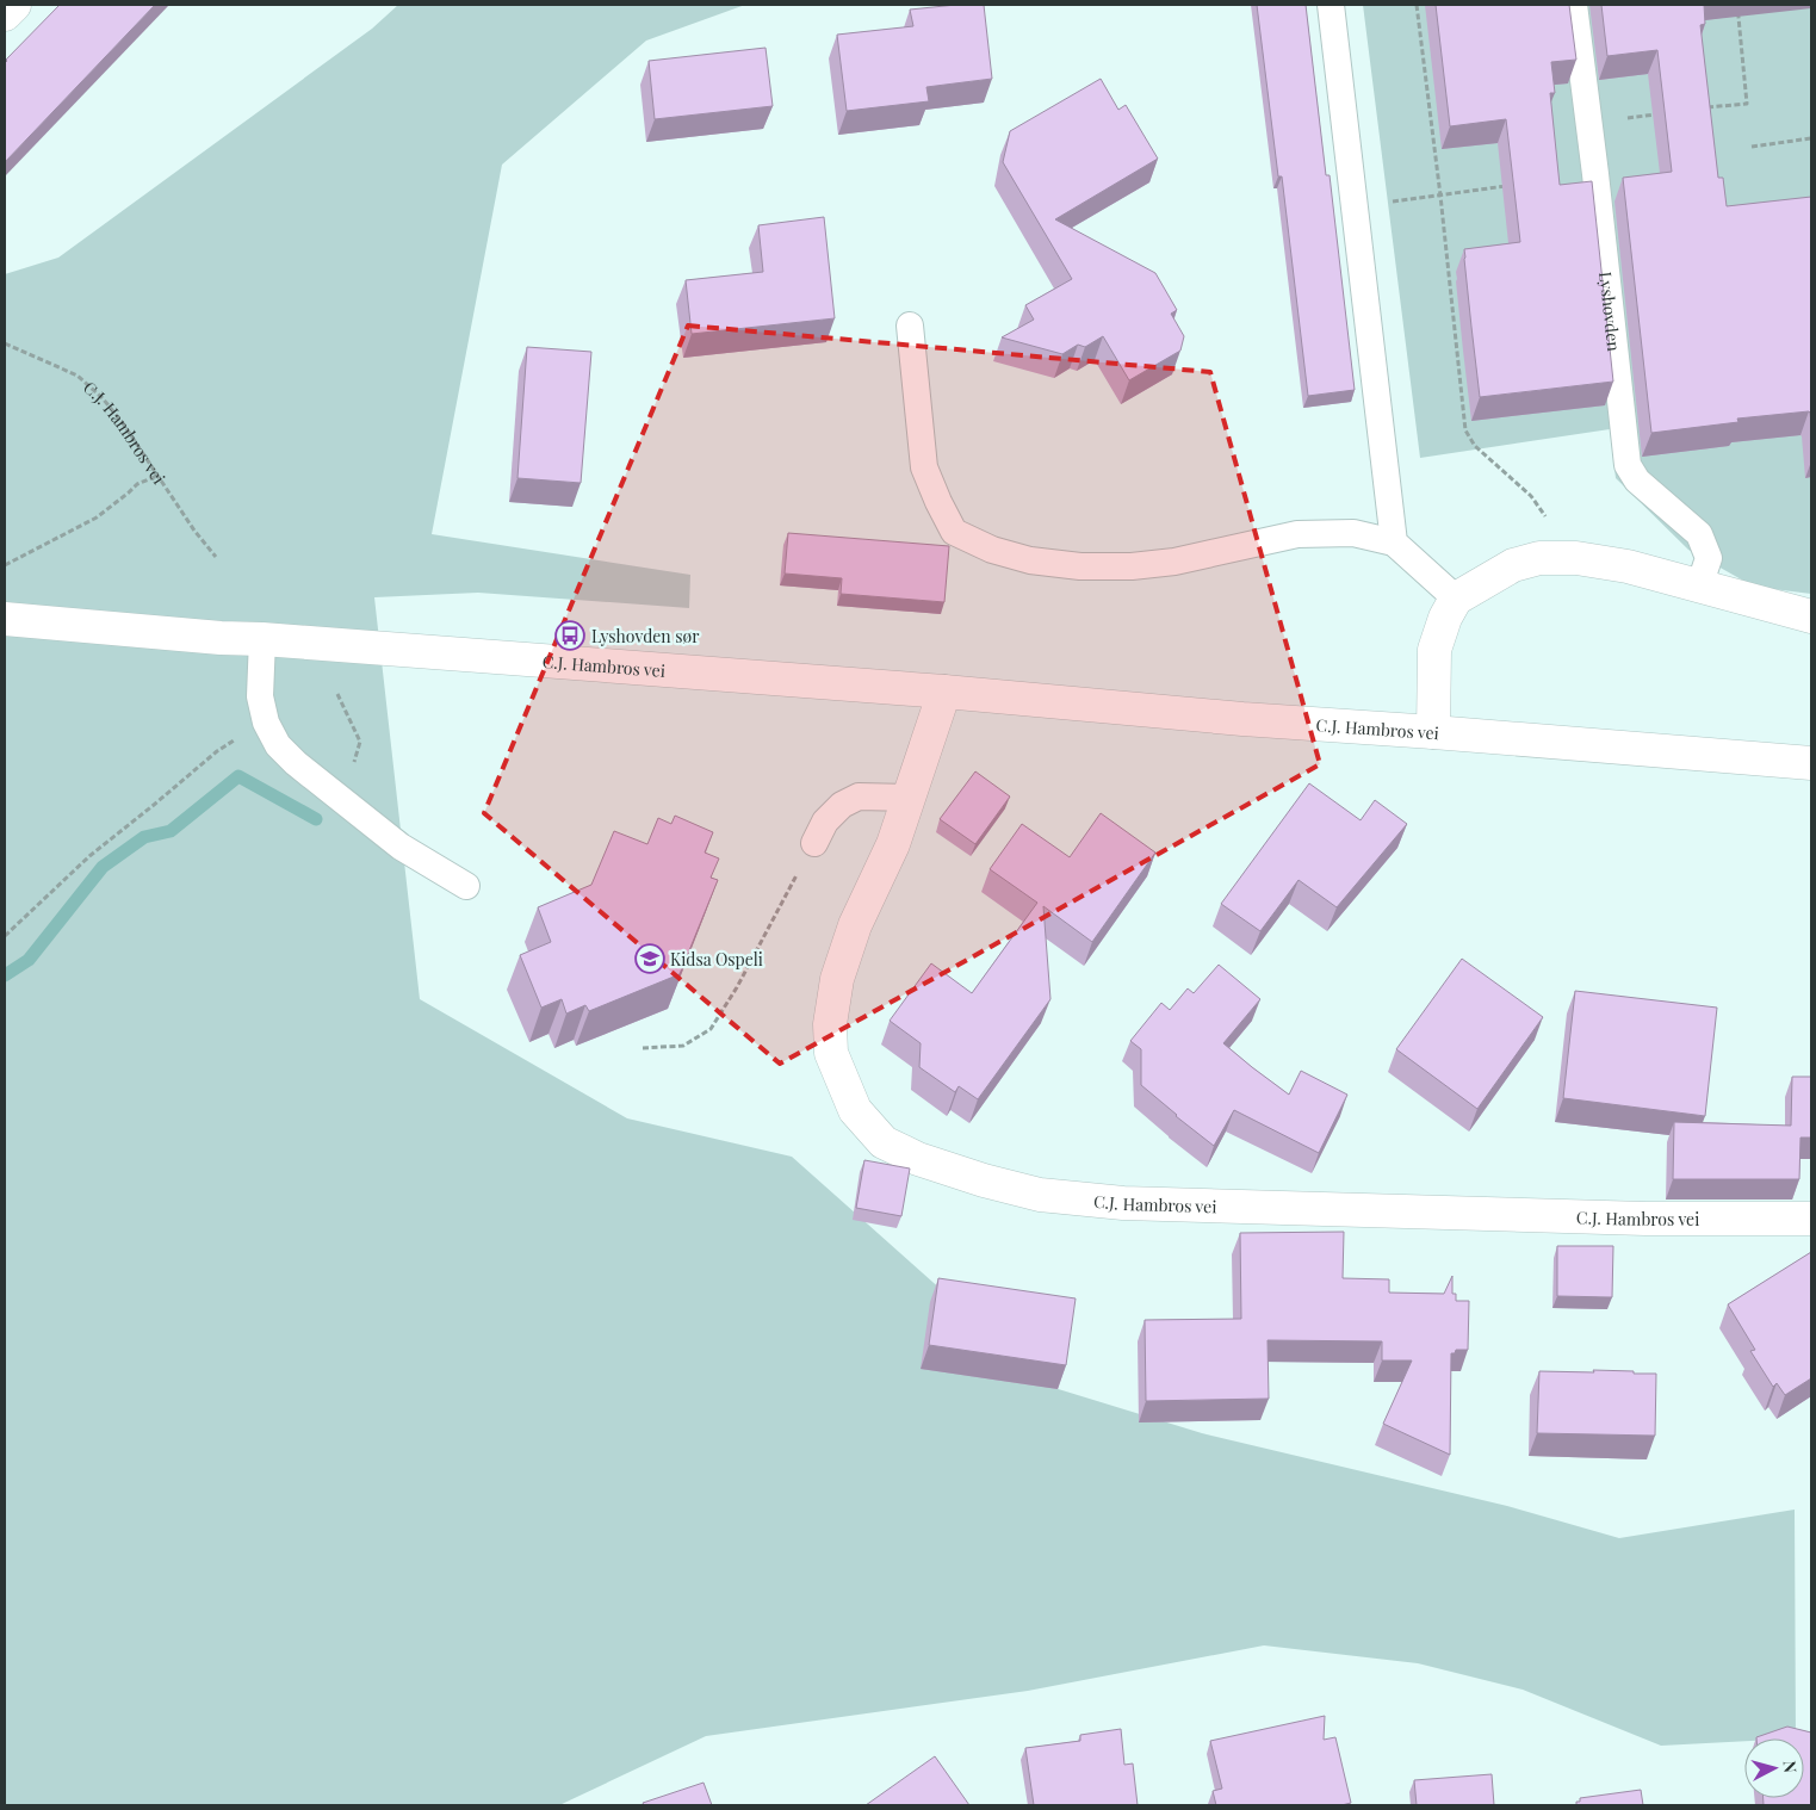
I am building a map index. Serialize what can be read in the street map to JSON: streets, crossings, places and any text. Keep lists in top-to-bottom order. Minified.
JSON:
{"streets":{"street":["C.J. Hambros vei"],"lane":["Lyshovden"]},"places":{"bus stop":["Lyshovden sør"],"school or university":["Kidsa Ospeli"]},"north":"right"}
